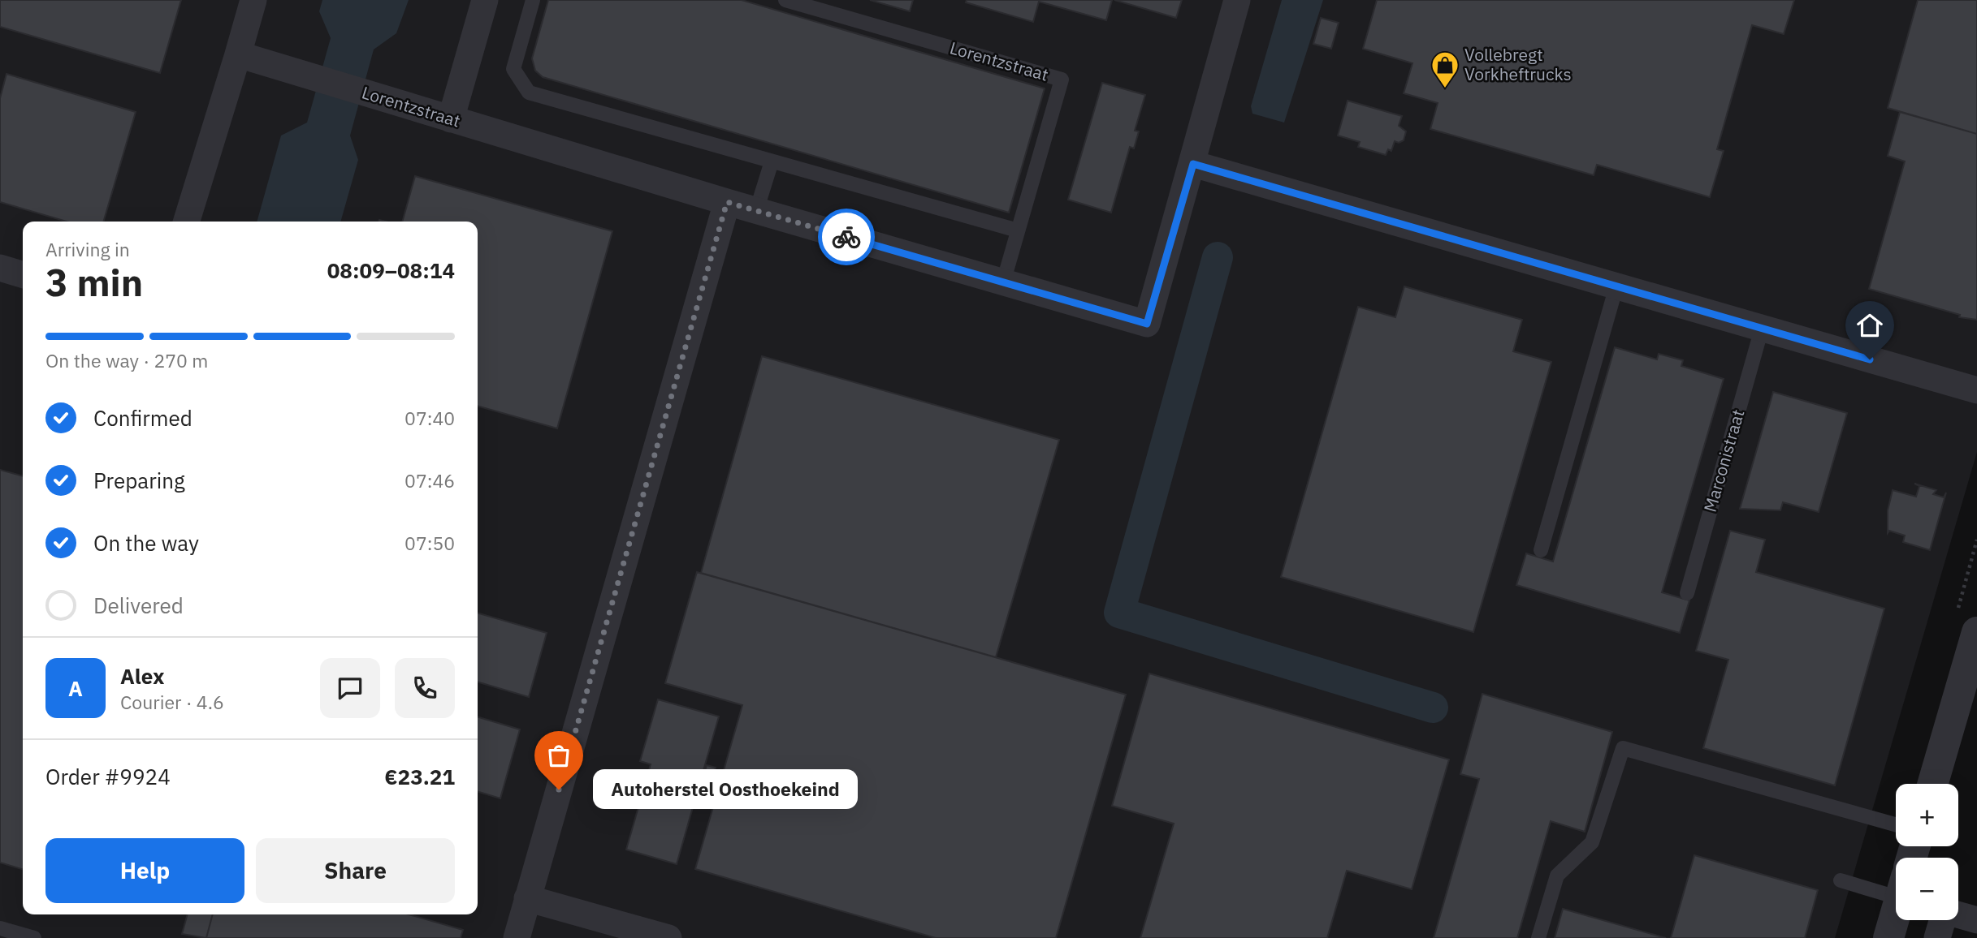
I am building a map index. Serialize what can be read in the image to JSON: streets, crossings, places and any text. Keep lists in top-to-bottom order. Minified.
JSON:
{"streets":{"street":["Lorentzstraat"],"lane":["Marconistraat"]},"places":{"shop":["Vollebregt Vorkheftrucks"],"other":["Autoherstel Oosthoekeind"]},"page":{"heading":["3 min","Arriving in","08:09–08:14"],"panel":["Alex","Courier · 4.6","Order #9924","€23.21"],"bar":"On the way · 270 m","list":[["Confirmed","07:40"],["Preparing","07:46"],["On the way","07:50"],"Delivered"],"round":"A","bubble":"Autoherstel Oosthoekeind","map_buttons":["+","−"],"buttons":["Help","Share"]}}
